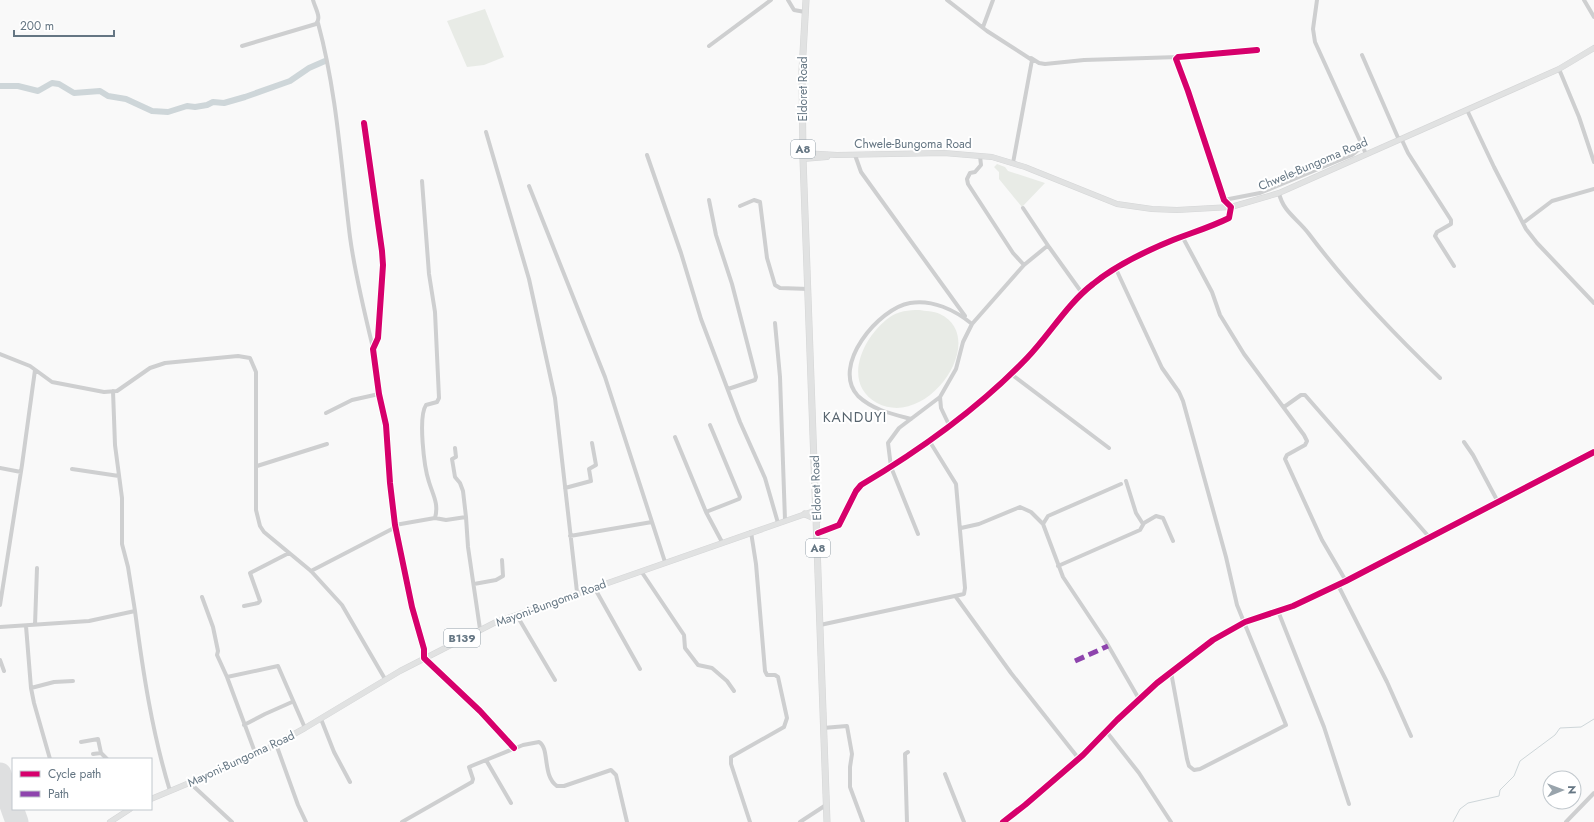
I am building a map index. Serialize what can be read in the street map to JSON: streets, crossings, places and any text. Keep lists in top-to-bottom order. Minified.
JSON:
{"streets":{"highway":["Eldoret Road","A8"],"main road":["Chwele-Bungoma Road","Mayoni-Bungoma Road","B139"]},"crossings":[["Eldoret Road","Chwele-Bungoma Road"]],"districts":["KANDUYI"],"legend":["Cycle path","Path"],"scale_bar":"200 m","north":"right"}
